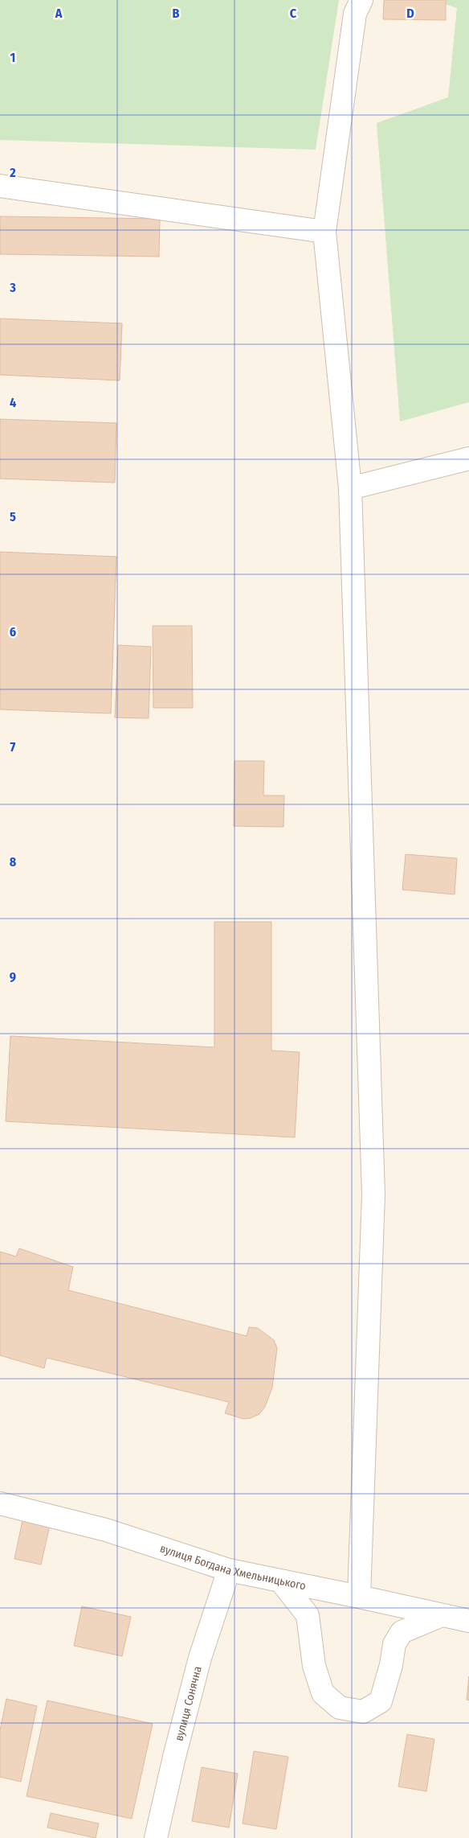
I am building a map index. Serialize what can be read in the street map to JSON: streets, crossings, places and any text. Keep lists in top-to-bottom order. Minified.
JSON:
{"streets":{"street":["вулиця Богдана Хмельницького","вулиця Сонячна"]},"crossings":[["вулиця Богдана Хмельницького","вулиця Сонячна"]],"grid":{"columns":["A","B","C","D"],"rows":["1","2","3","4","5","6","7","8","9"]}}
